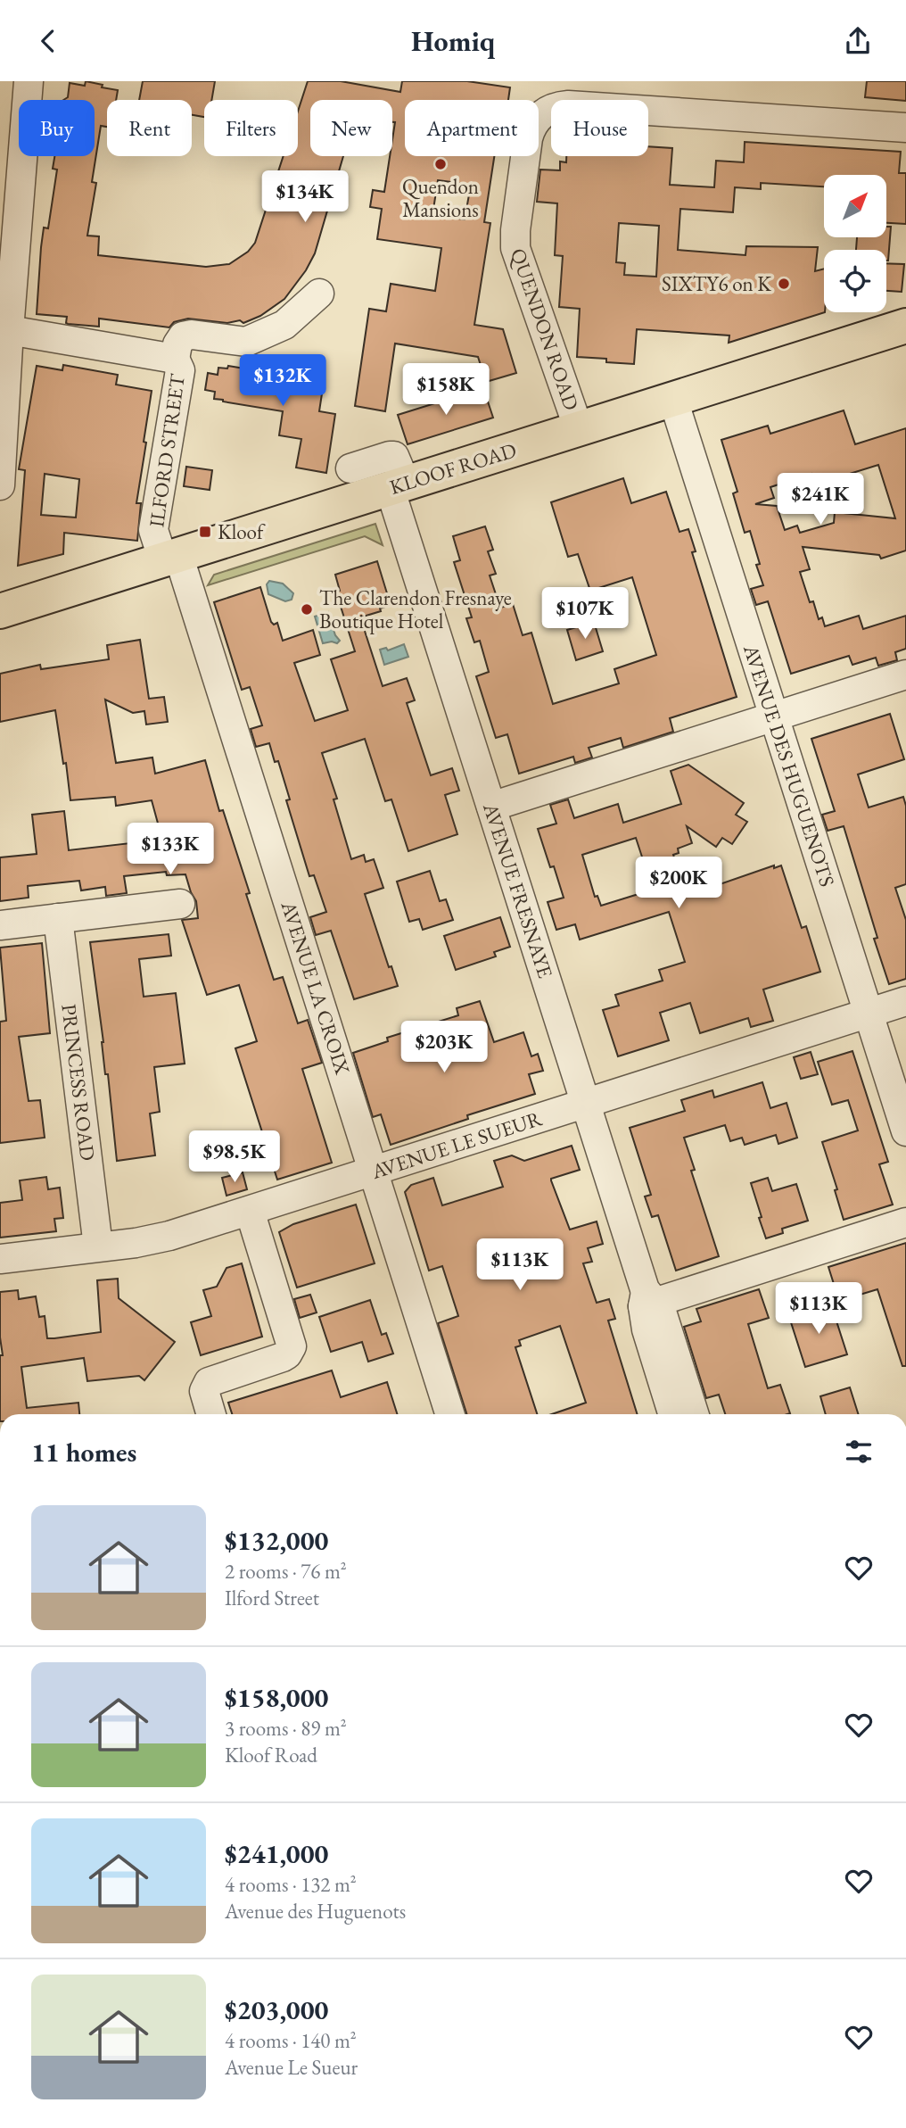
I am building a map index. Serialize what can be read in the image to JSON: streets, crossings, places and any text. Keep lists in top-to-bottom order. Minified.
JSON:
{"streets":{"main road":["KLOOF ROAD"],"street":["QUENDON ROAD","ILFORD STREET","AVENUE DES HUGUENOTS","AVENUE FRESNAYE","AVENUE LA CROIX","PRINCESS ROAD","AVENUE LE SUEUR"]},"crossings":[["QUENDON ROAD","KLOOF ROAD"],["ILFORD STREET","KLOOF ROAD"],["ILFORD STREET","AVENUE LA CROIX"],["KLOOF ROAD","AVENUE DES HUGUENOTS"],["KLOOF ROAD","AVENUE FRESNAYE"],["KLOOF ROAD","AVENUE LA CROIX"],["AVENUE DES HUGUENOTS","AVENUE LE SUEUR"],["AVENUE FRESNAYE","AVENUE LE SUEUR"],["AVENUE LA CROIX","AVENUE LE SUEUR"],["PRINCESS ROAD","AVENUE LE SUEUR"]],"places":{"other":["Quendon Mansions","SIXTY6 on K","The Clarendon Fresnaye Boutique Hotel"],"transit":["Kloof"]},"north":"top right","page":{"header":"Homiq","chip":["Buy","Rent","Filters","New","Apartment","House"],"price":["$134K","$132K","$158K","$241K","$107K","$133K","$200K","$203K","$98.5K","$113K","$113K"],"heading":"11 homes","list":[{"name":"$132,000","note":"2 rooms · 76 m² · Ilford Street"},{"name":"$158,000","note":"3 rooms · 89 m² · Kloof Road"},{"name":"$241,000","note":"4 rooms · 132 m² · Avenue des Huguenots"},{"name":"$203,000","note":"4 rooms · 140 m² · Avenue Le Sueur"}]}}
